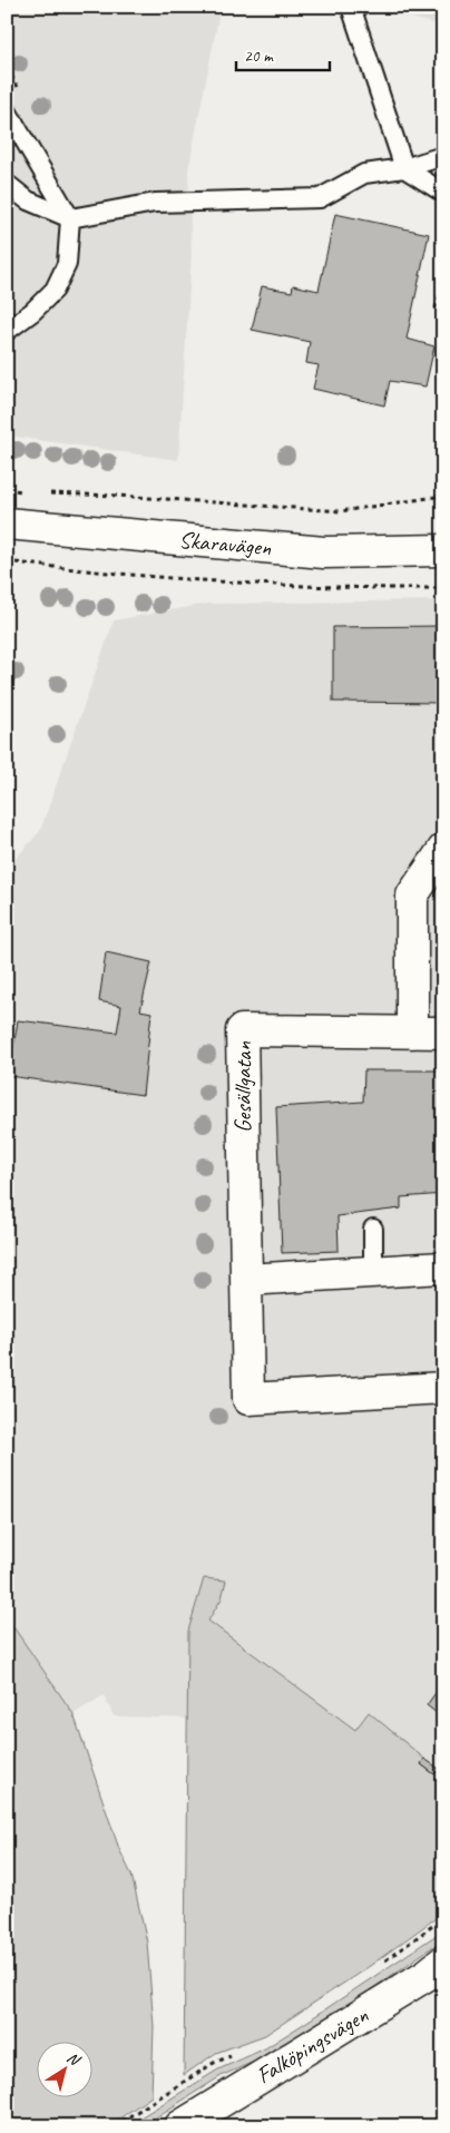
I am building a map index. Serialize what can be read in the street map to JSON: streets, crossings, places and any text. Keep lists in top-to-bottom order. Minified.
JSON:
{"streets":{"street":["Skaravägen","Gesällgatan","Falköpingsvägen"]},"scale_bar":"20 m","north":"top right"}
